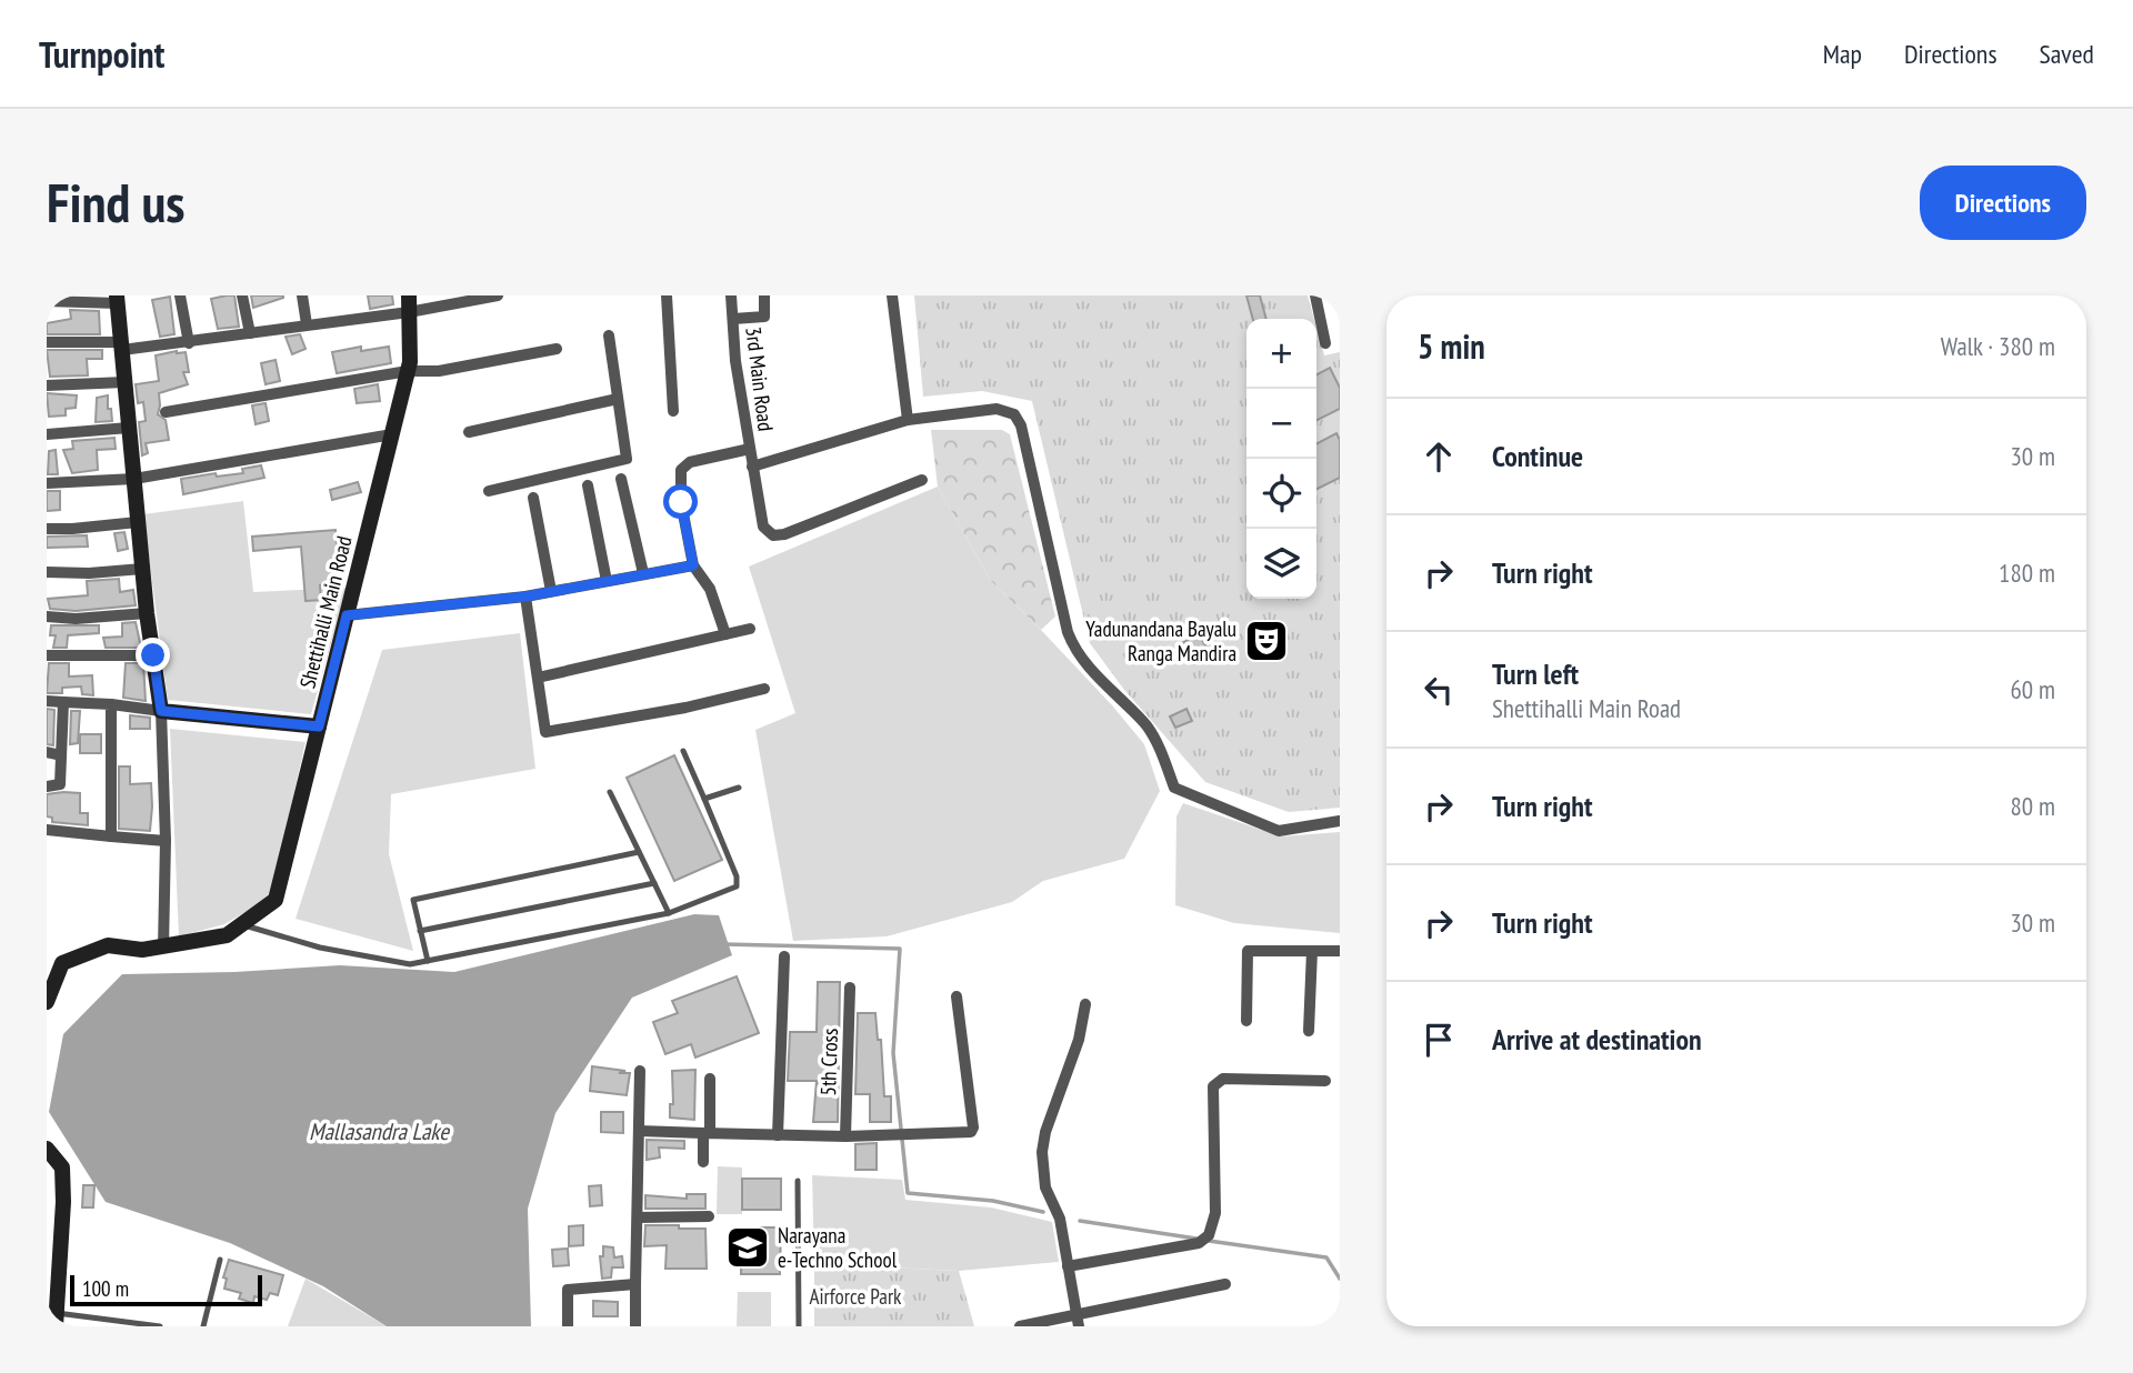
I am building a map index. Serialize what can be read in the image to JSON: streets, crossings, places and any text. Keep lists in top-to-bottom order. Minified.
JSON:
{"streets":{"street":["3rd Main Road","Shettihalli Main Road","5th Cross"]},"water":["Mallasandra Lake"],"parks":["Airforce Park"],"places":{"theatre":["Yadunandana Bayalu Ranga Mandira"],"school or university":["Narayana e-Techno School"]},"scale_bar":"100 m","page":{"header":"Turnpoint","nav":["Map","Directions","Saved"],"buttons":"Directions","title":"Find us","heading":["5 min","Walk · 380 m"],"map_buttons":["+","−"],"list":[["Continue","30 m"],["Turn right","180 m"],["Turn left","Shettihalli Main Road","60 m"],["Turn right","80 m"],["Turn right","30 m"],"Arrive at destination"],"scale":"100 m"}}
